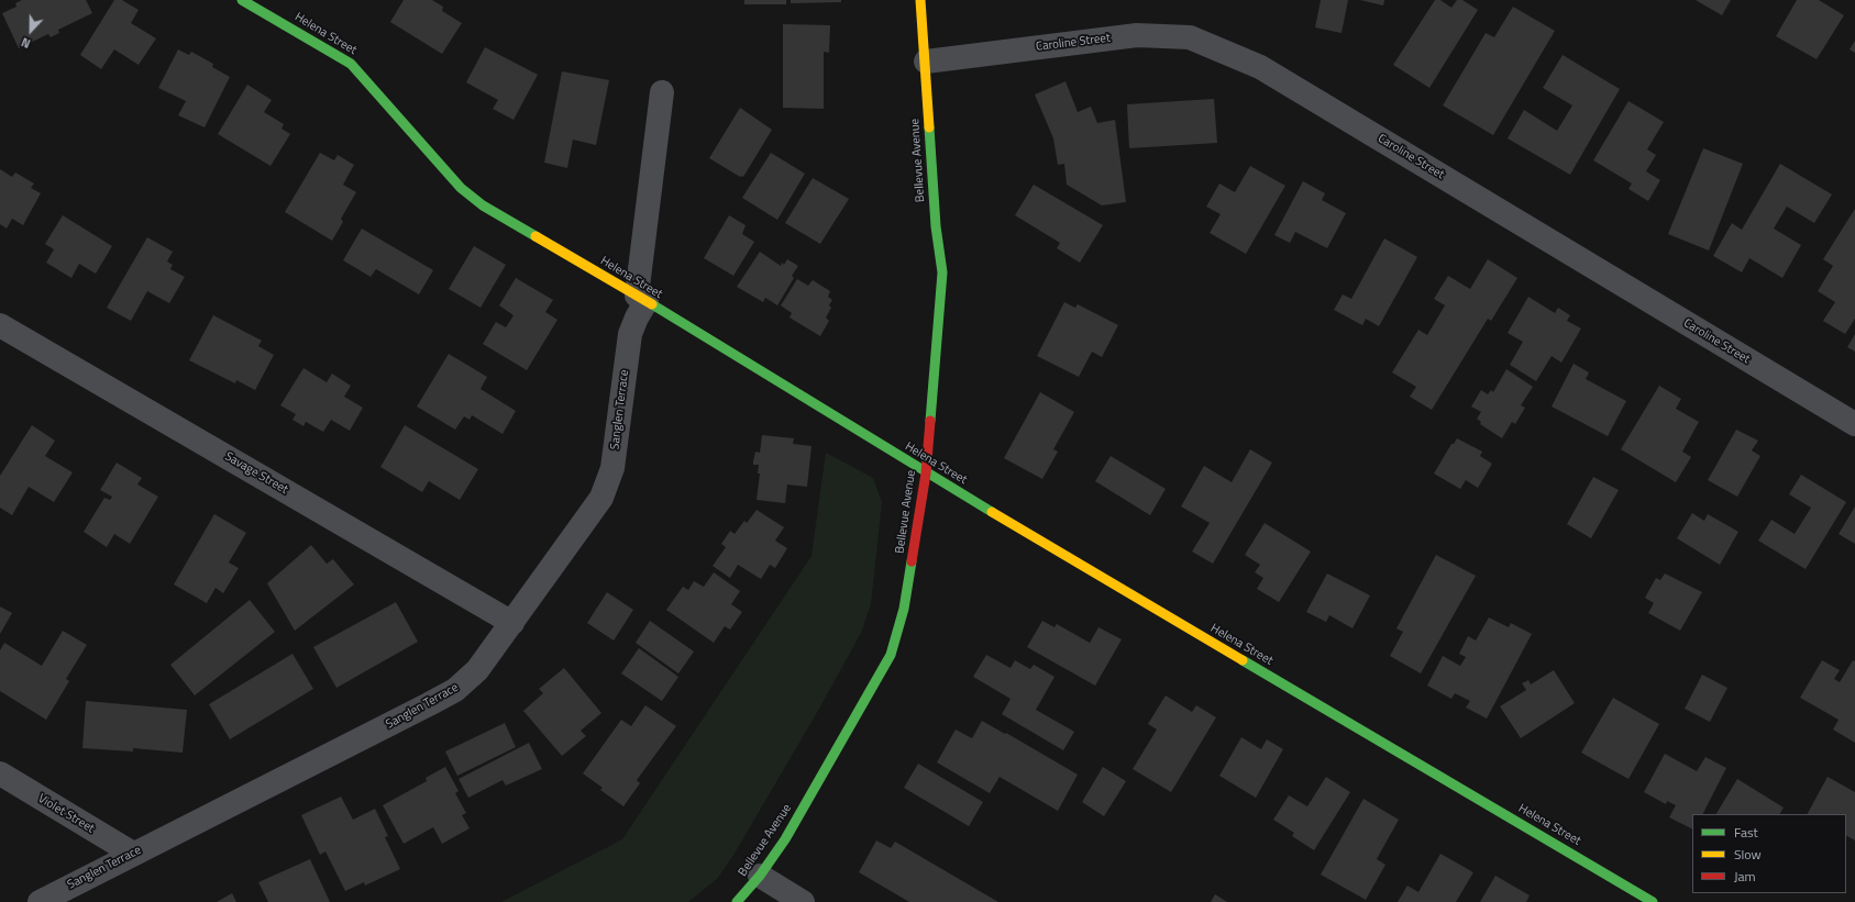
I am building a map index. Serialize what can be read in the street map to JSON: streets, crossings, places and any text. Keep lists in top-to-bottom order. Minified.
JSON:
{"streets":{"street":["Helena Street","Caroline Street","Bellevue Avenue","Sanglen Terrace","Savage Street","Violet Street"]},"crossings":[["Helena Street","Bellevue Avenue"],["Helena Street","Sanglen Terrace"],["Caroline Street","Bellevue Avenue"],["Sanglen Terrace","Savage Street"],["Sanglen Terrace","Violet Street"]],"legend":["Fast","Slow","Jam"],"north":"bottom"}
